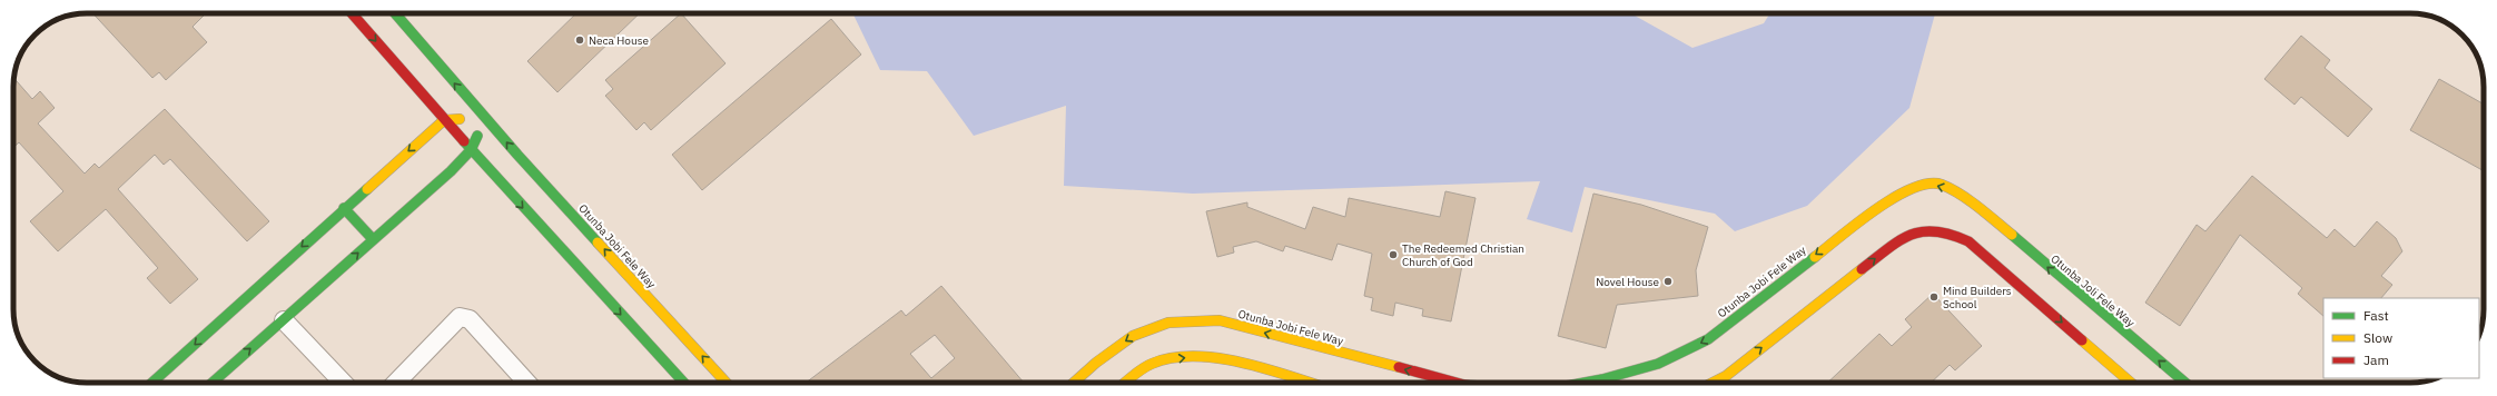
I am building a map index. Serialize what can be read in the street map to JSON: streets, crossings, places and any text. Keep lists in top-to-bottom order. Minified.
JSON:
{"streets":{"street":["Otunba Jobi Fele Way","Otunba Joli Fele Way"]},"crossings":[["Otunba Jobi Fele Way","Otunba Joli Fele Way"]],"one_way":["Otunba Jobi Fele Way","Otunba Joli Fele Way"],"places":["Neca House","The Redeemed Christian Church of God","Novel House","Mind Builders School"],"legend":["Fast","Slow","Jam"]}
